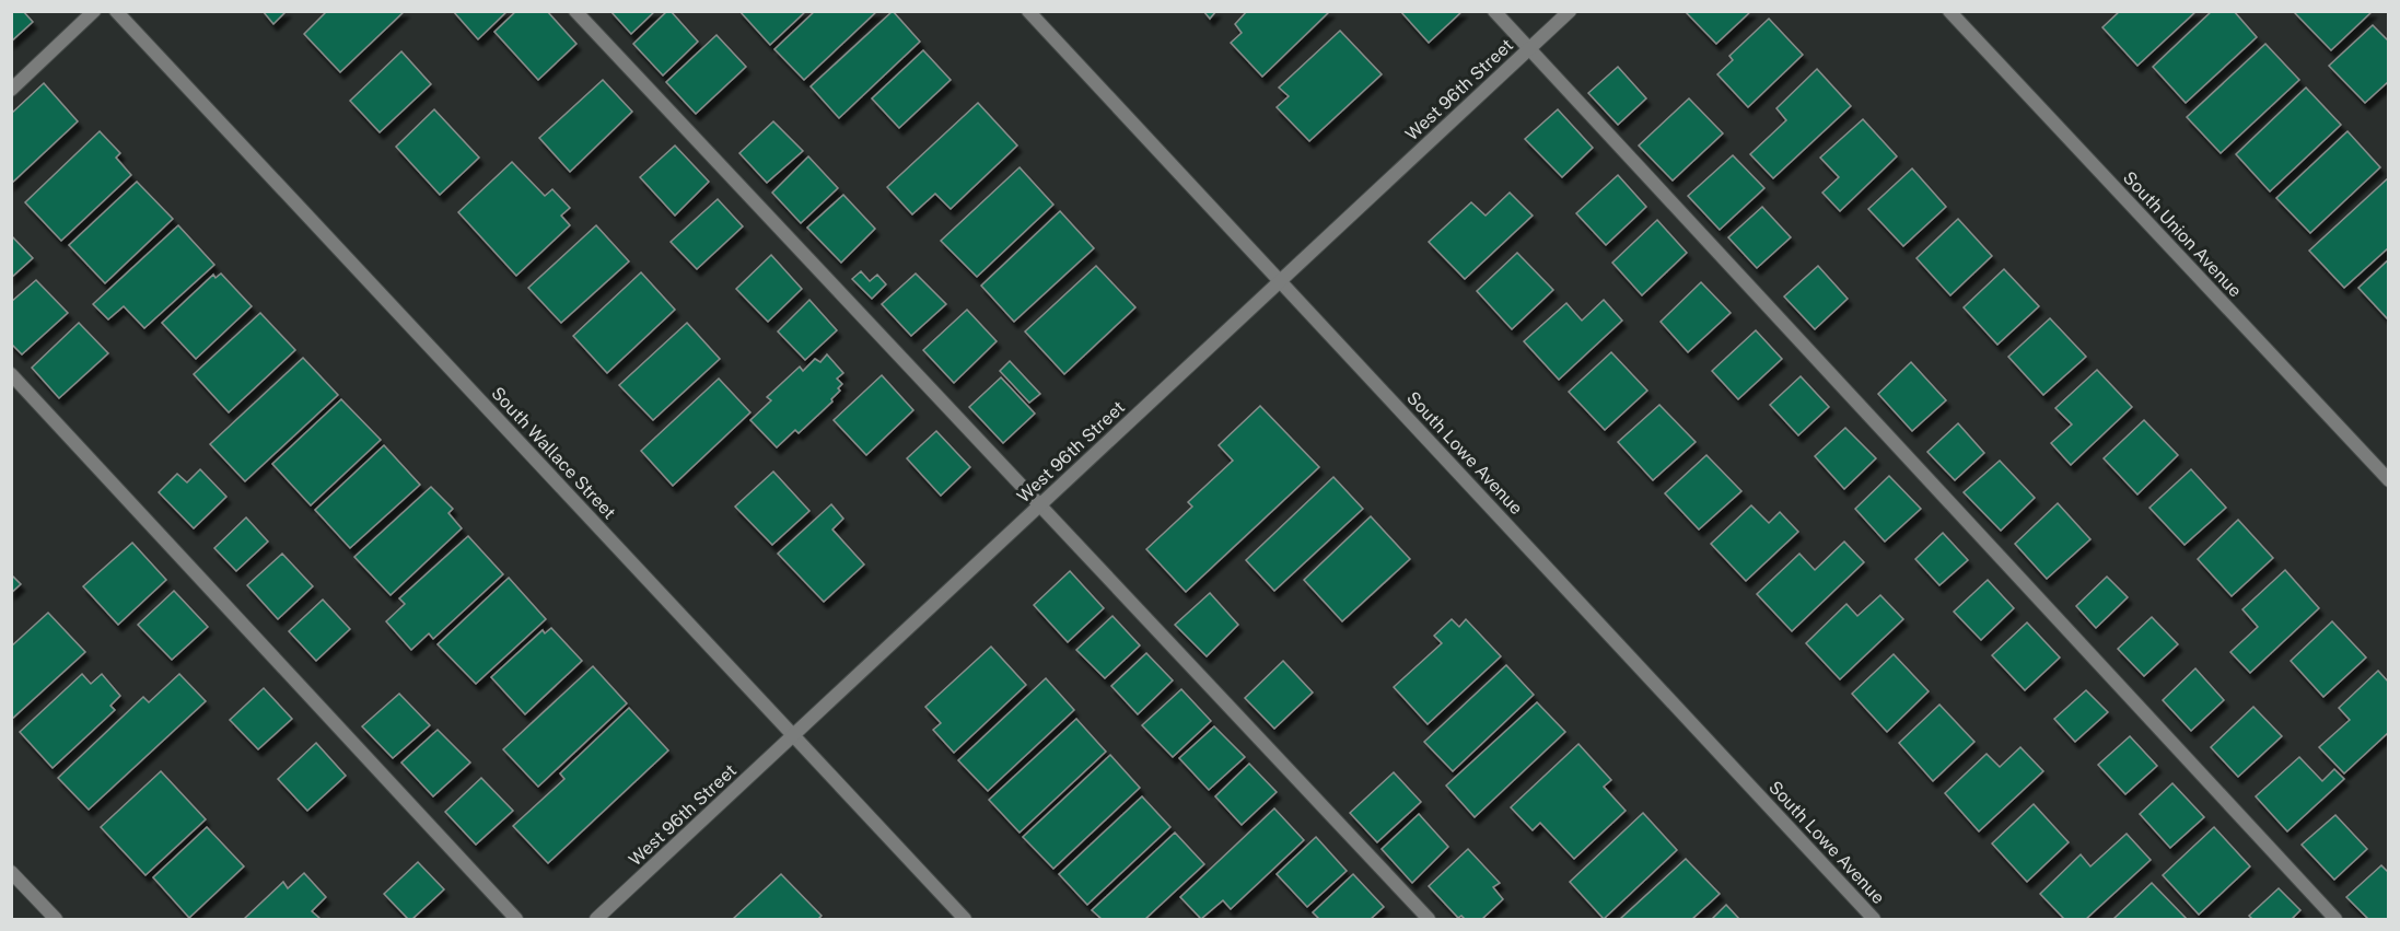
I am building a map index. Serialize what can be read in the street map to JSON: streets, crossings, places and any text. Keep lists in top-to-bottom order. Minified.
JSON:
{"streets":{"street":["West 96th Street","South Union Avenue","South Wallace Street","South Lowe Avenue"]},"crossings":[["West 96th Street","South Wallace Street"],["West 96th Street","South Lowe Avenue"]]}
